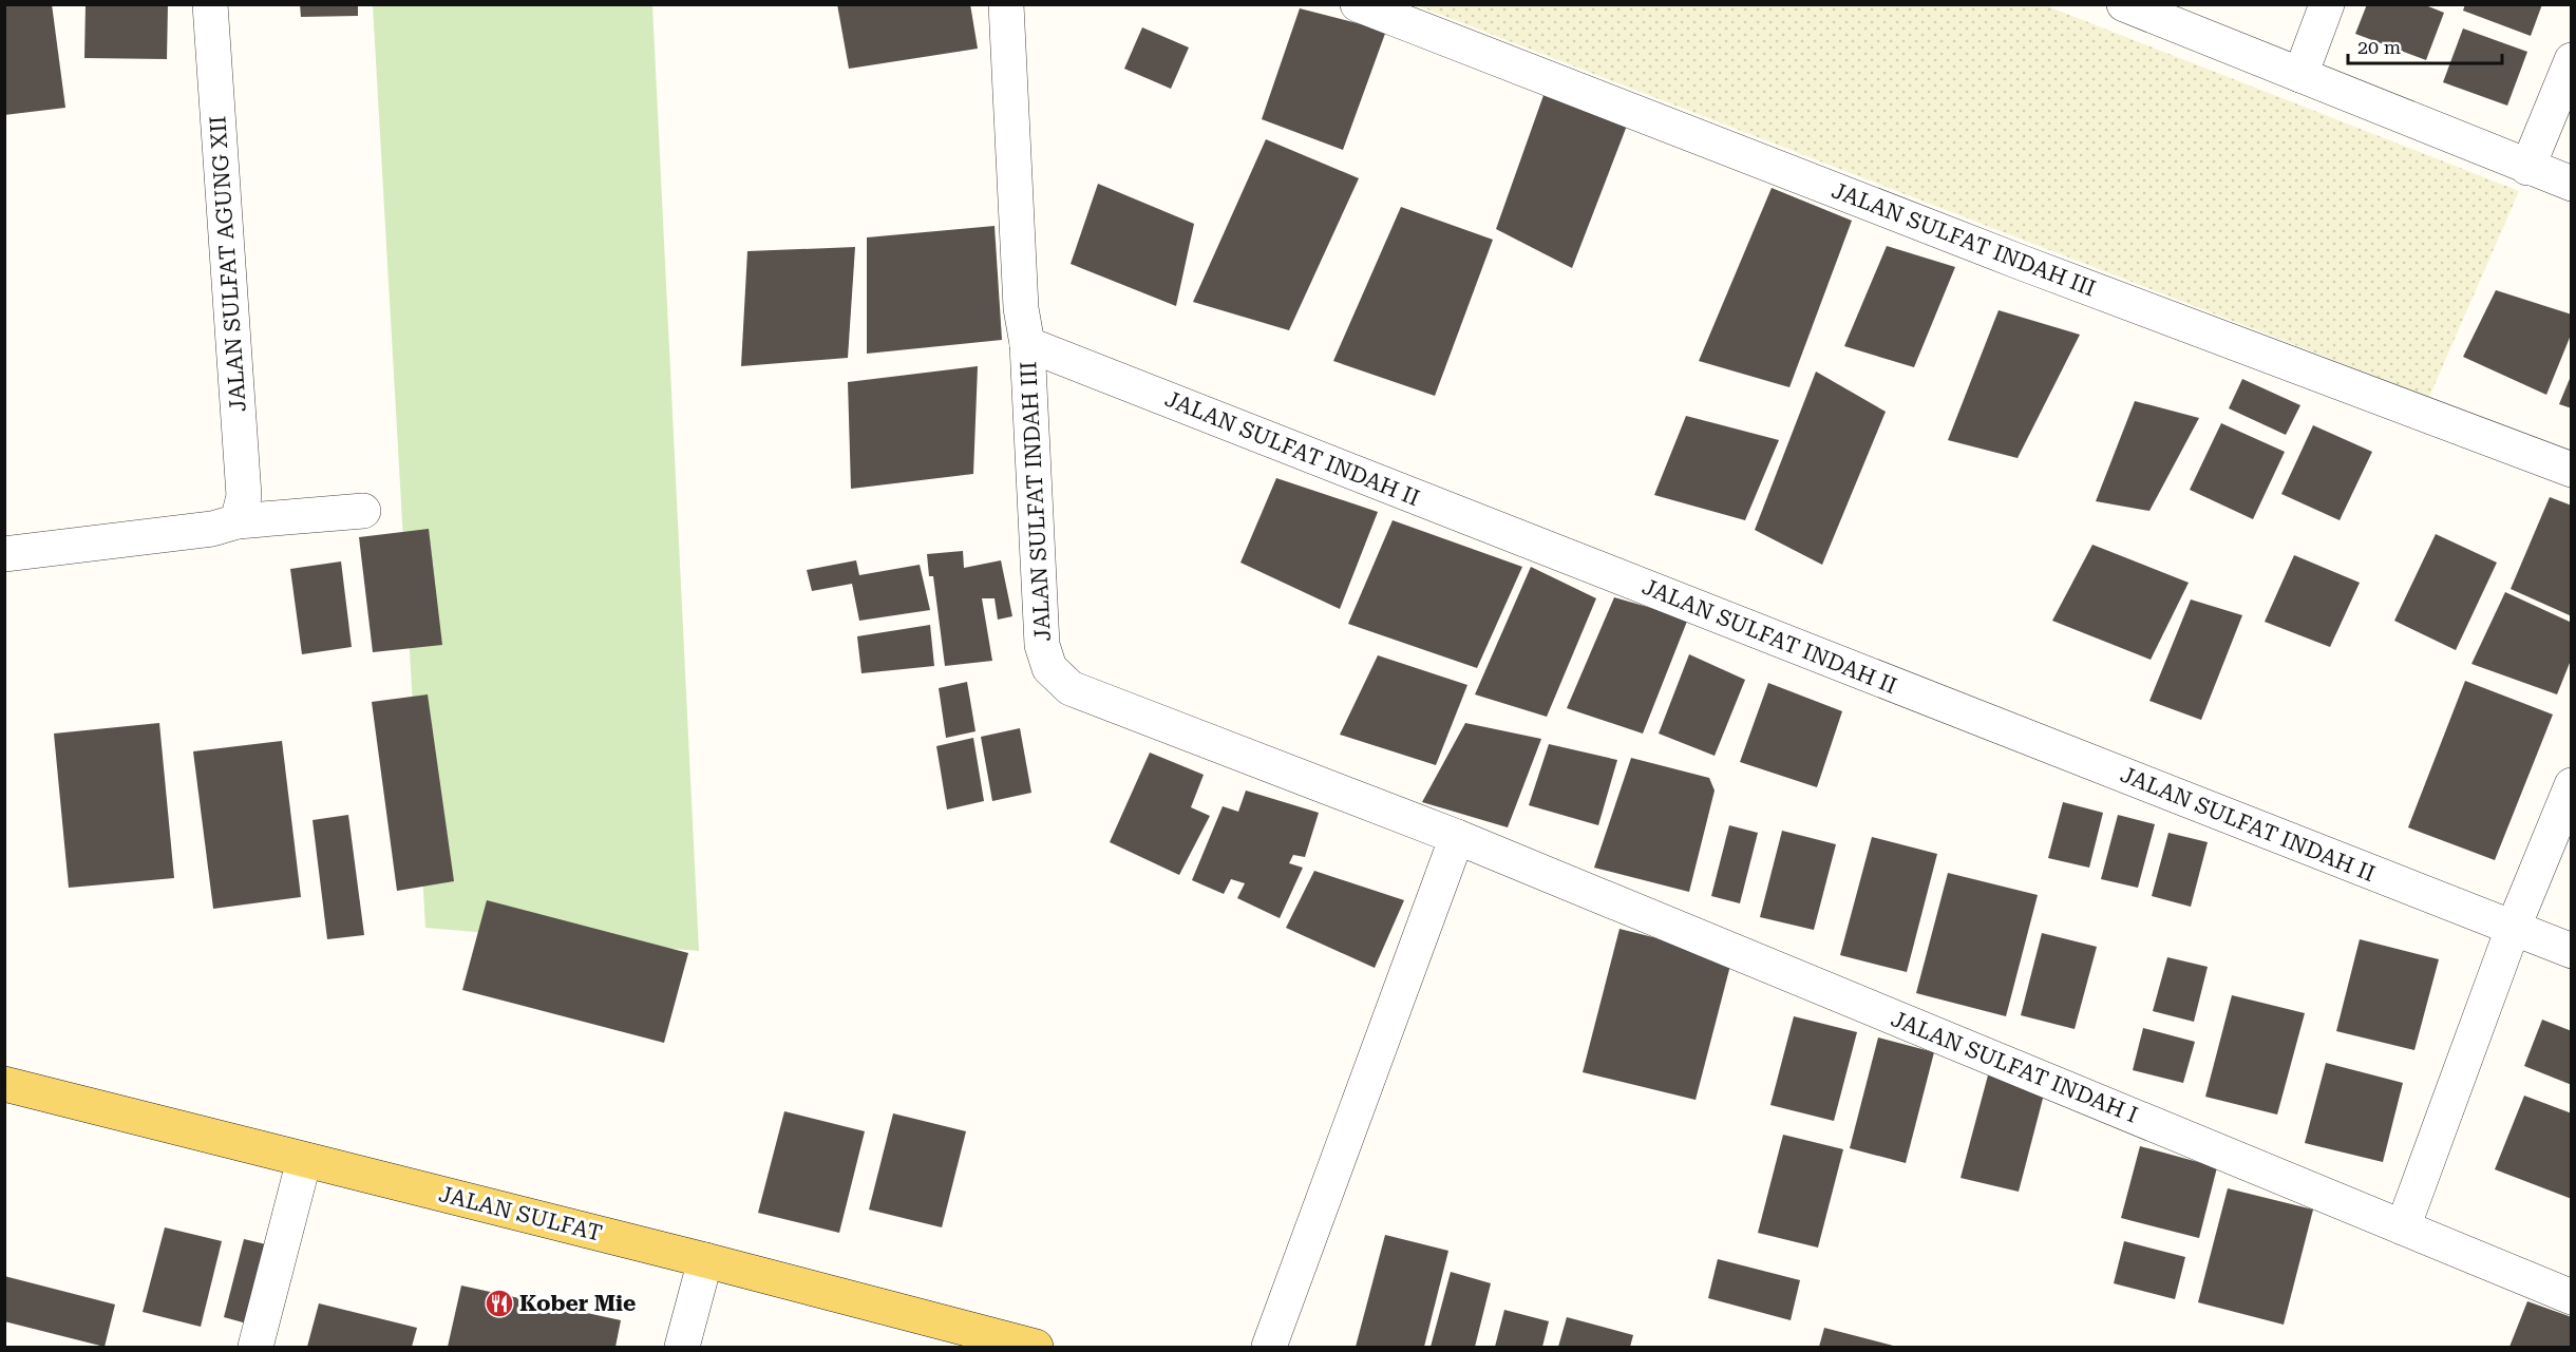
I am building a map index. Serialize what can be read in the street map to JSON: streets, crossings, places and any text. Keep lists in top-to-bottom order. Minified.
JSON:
{"streets":{"main road":["JALAN SULFAT"],"street":["JALAN SULFAT INDAH III","JALAN SULFAT AGUNG XII","JALAN SULFAT INDAH II","JALAN SULFAT INDAH I"]},"crossings":[["JALAN SULFAT INDAH III","JALAN SULFAT INDAH II"],["JALAN SULFAT INDAH III","JALAN SULFAT INDAH I"]],"places":{"restaurant":["Kober Mie"]},"scale_bar":"20 m"}
